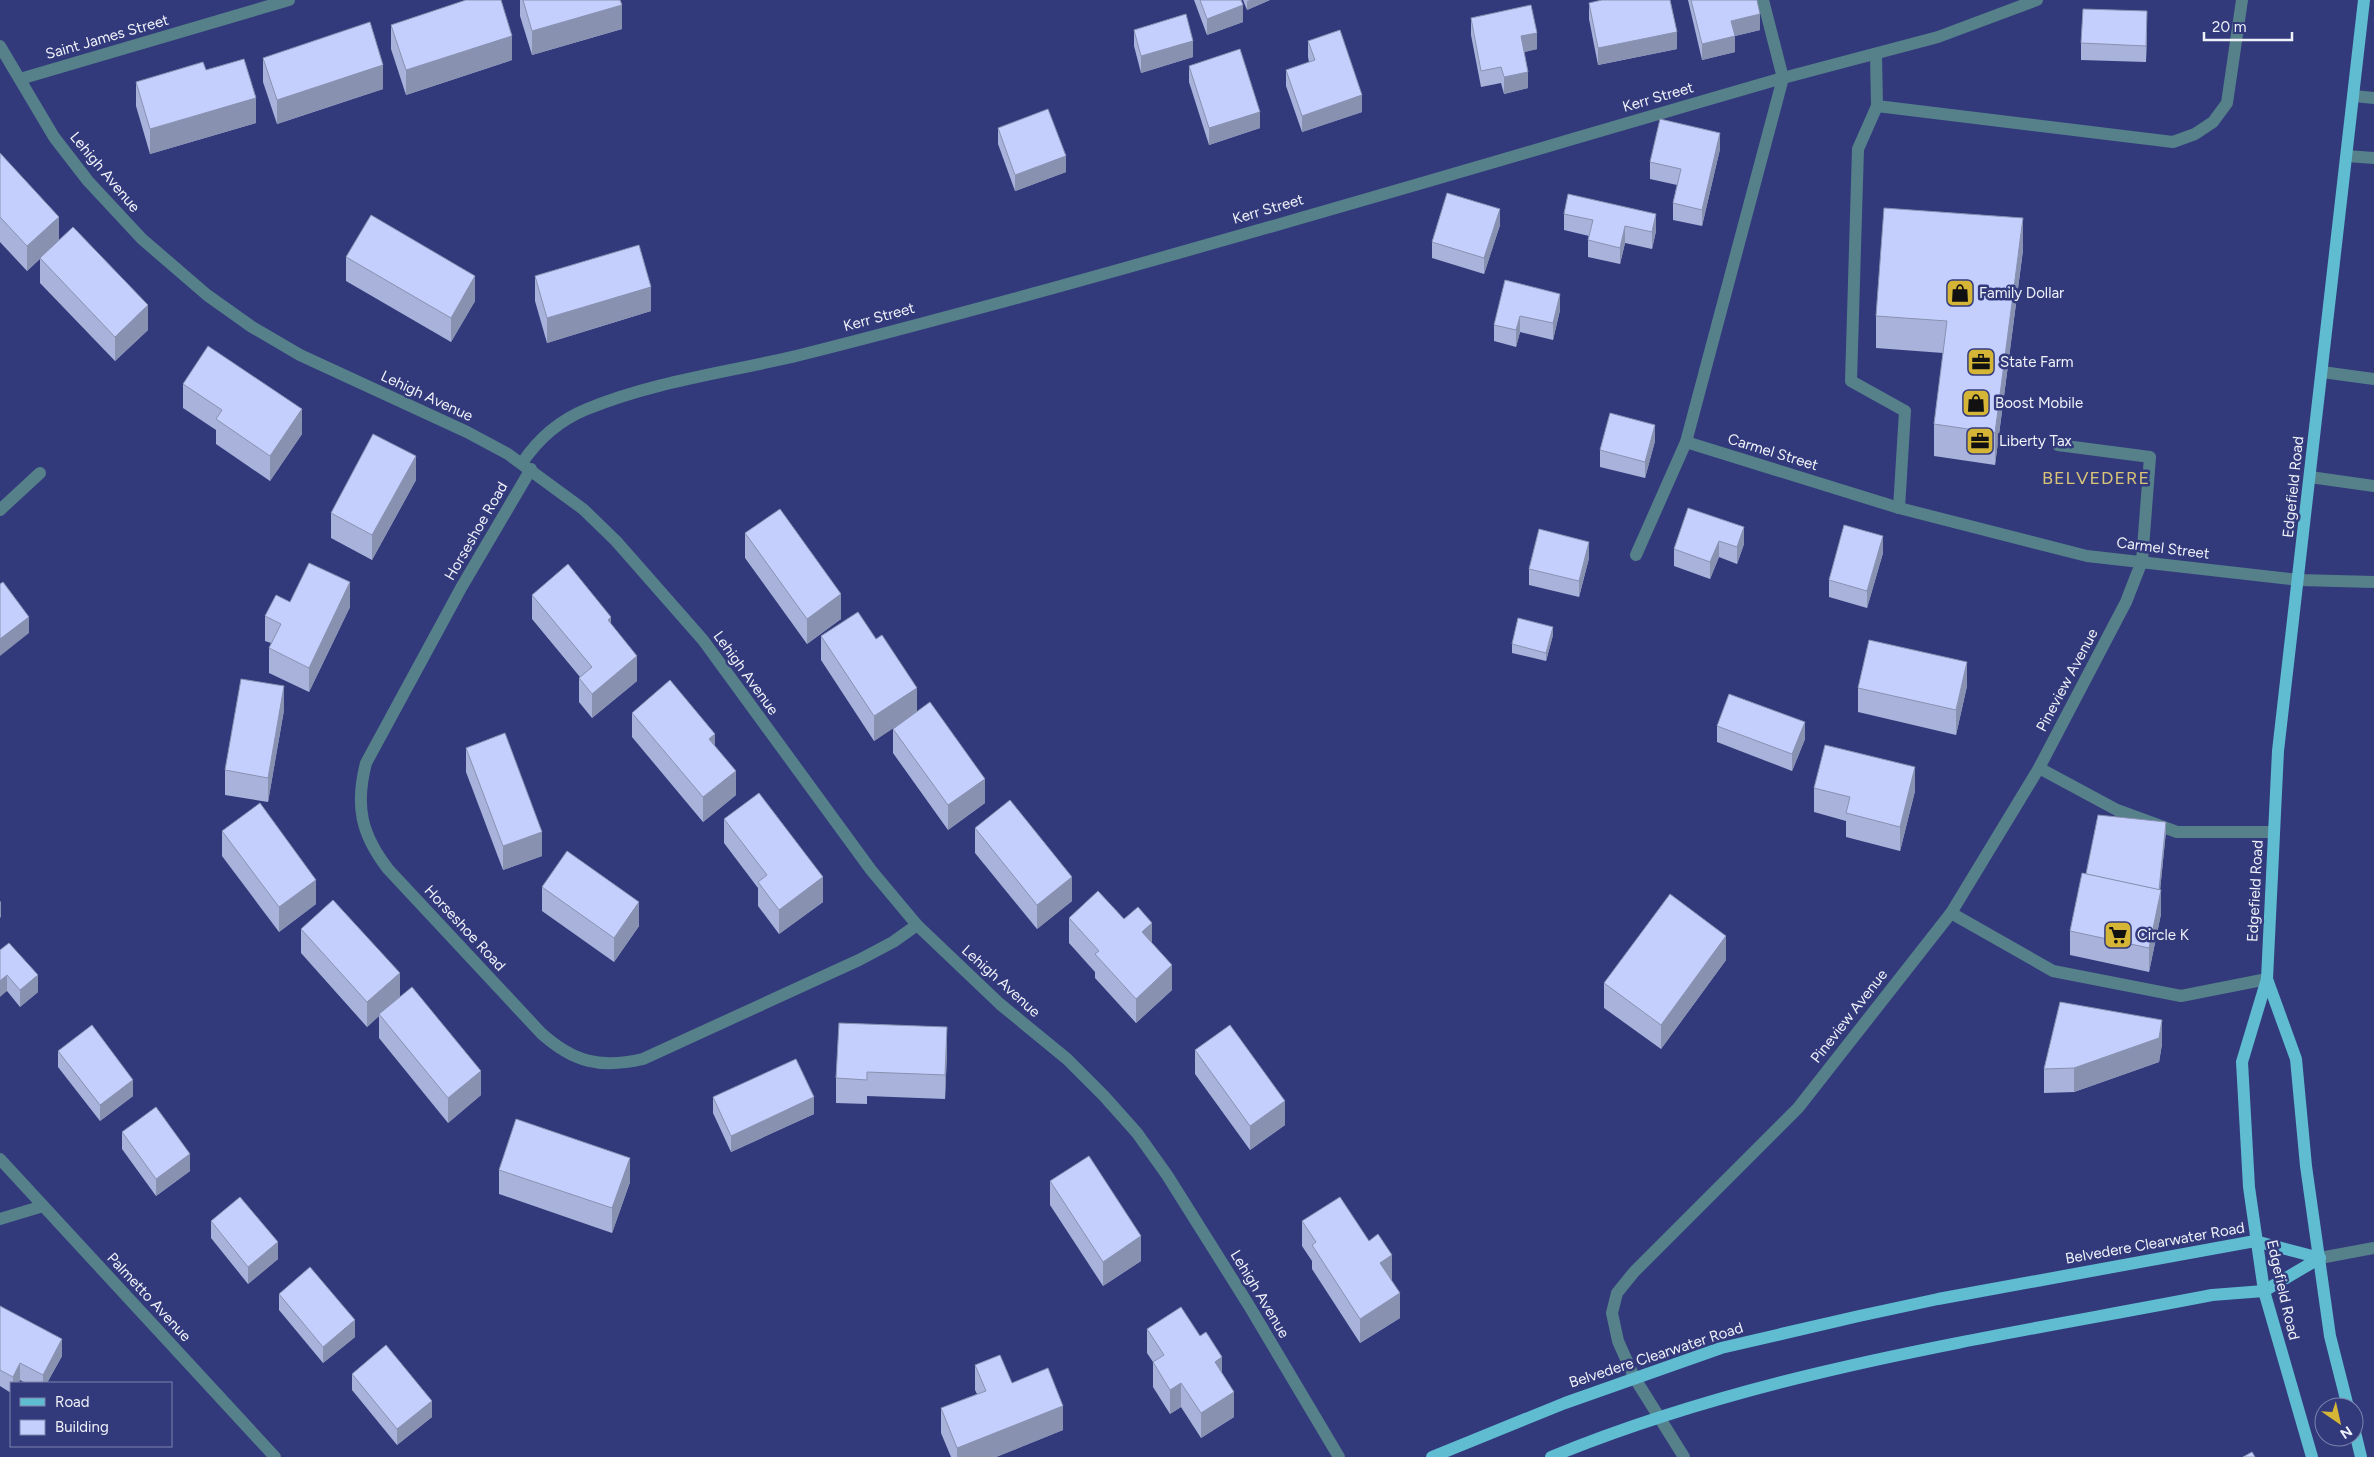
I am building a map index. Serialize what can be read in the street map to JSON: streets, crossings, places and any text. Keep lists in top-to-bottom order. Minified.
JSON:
{"streets":{"main road":["Edgefield Road","Belvedere Clearwater Road"],"street":["Saint James Street","Kerr Street","Lehigh Avenue","Carmel Street","Horseshoe Road","Pineview Avenue","Palmetto Avenue"]},"crossings":[["Saint James Street","Lehigh Avenue"],["Kerr Street","Lehigh Avenue"],["Kerr Street","Horseshoe Road"],["Lehigh Avenue","Horseshoe Road"],["Carmel Street","Edgefield Road"],["Carmel Street","Pineview Avenue"],["Edgefield Road","Belvedere Clearwater Road"],["Pineview Avenue","Belvedere Clearwater Road"]],"districts":["BELVEDERE"],"places":{"shop":["Family Dollar","Boost Mobile"],"office":["State Farm","Liberty Tax"],"supermarket":["Circle K"]},"legend":["Road","Building"],"scale_bar":"20 m","north":"bottom right"}
